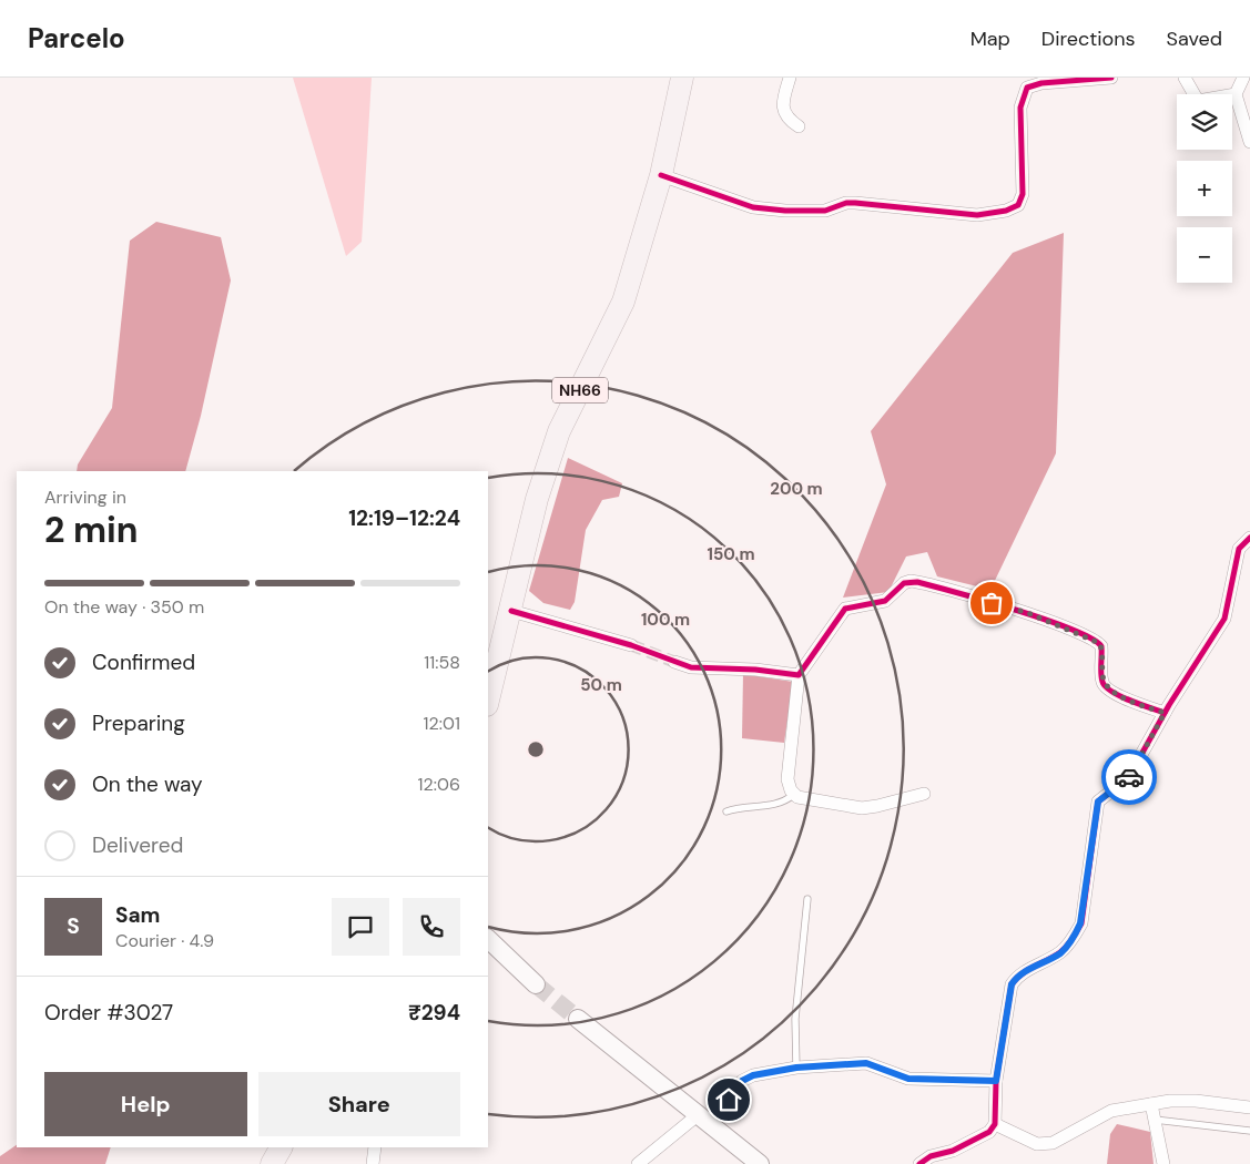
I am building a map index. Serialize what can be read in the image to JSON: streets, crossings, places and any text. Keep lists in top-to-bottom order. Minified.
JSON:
{"streets":{"highway":["NH66"]},"page":{"header":"Parcelo","nav":["Map","Directions","Saved"],"map_buttons":["+","−"],"heading":["2 min","Arriving in","12:19–12:24"],"panel":["Sam","Courier · 4.9","Order #3027","₹294"],"bar":"On the way · 350 m","list":[["Confirmed","11:58"],["Preparing","12:01"],["On the way","12:06"],"Delivered"],"round":"S","buttons":["Help","Share"]},"rings":["200 m","150 m","100 m","50 m"]}
